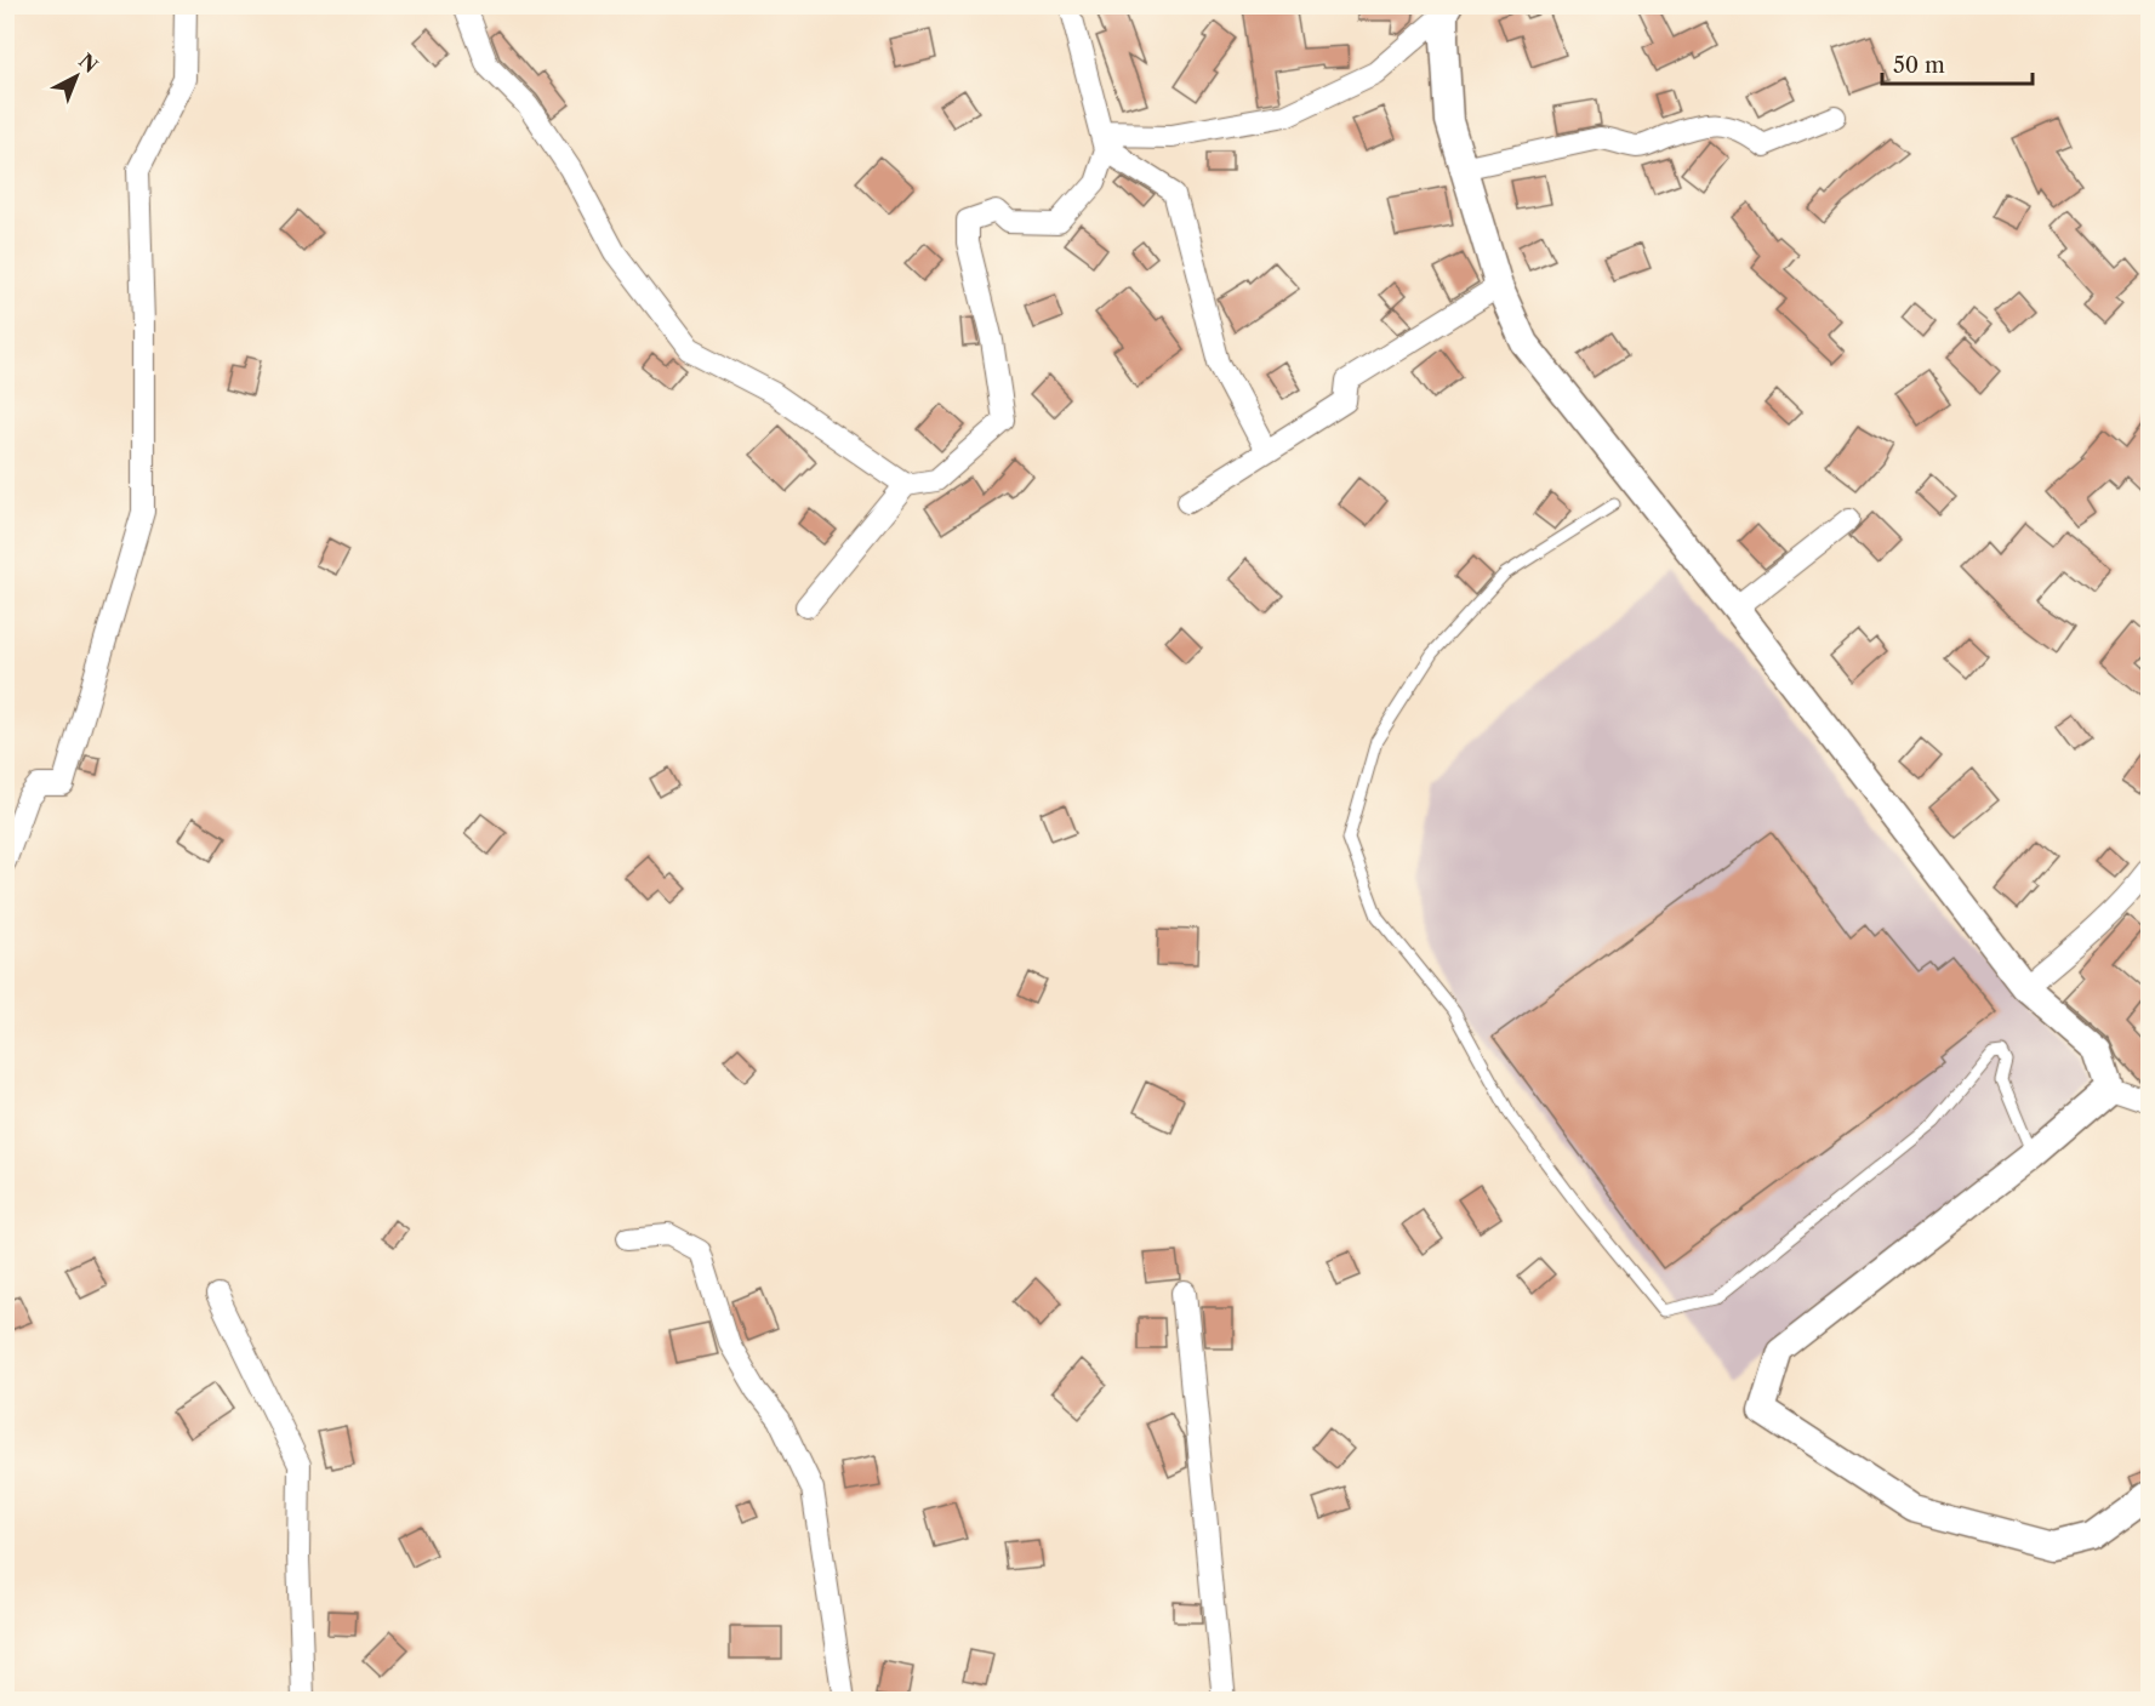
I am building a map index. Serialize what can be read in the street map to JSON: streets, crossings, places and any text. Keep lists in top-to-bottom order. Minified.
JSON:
{"scale_bar":"50 m","north":"top right"}
